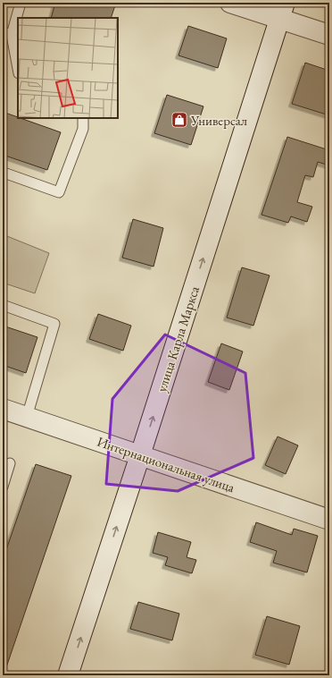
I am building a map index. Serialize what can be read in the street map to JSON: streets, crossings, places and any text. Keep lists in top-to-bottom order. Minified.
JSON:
{"streets":{"main road":["улица Карла Маркса","Интернациональная улица"]},"crossings":[["улица Карла Маркса","Интернациональная улица"]],"one_way":["улица Карла Маркса"],"places":{"shop":["Универсал"]}}
